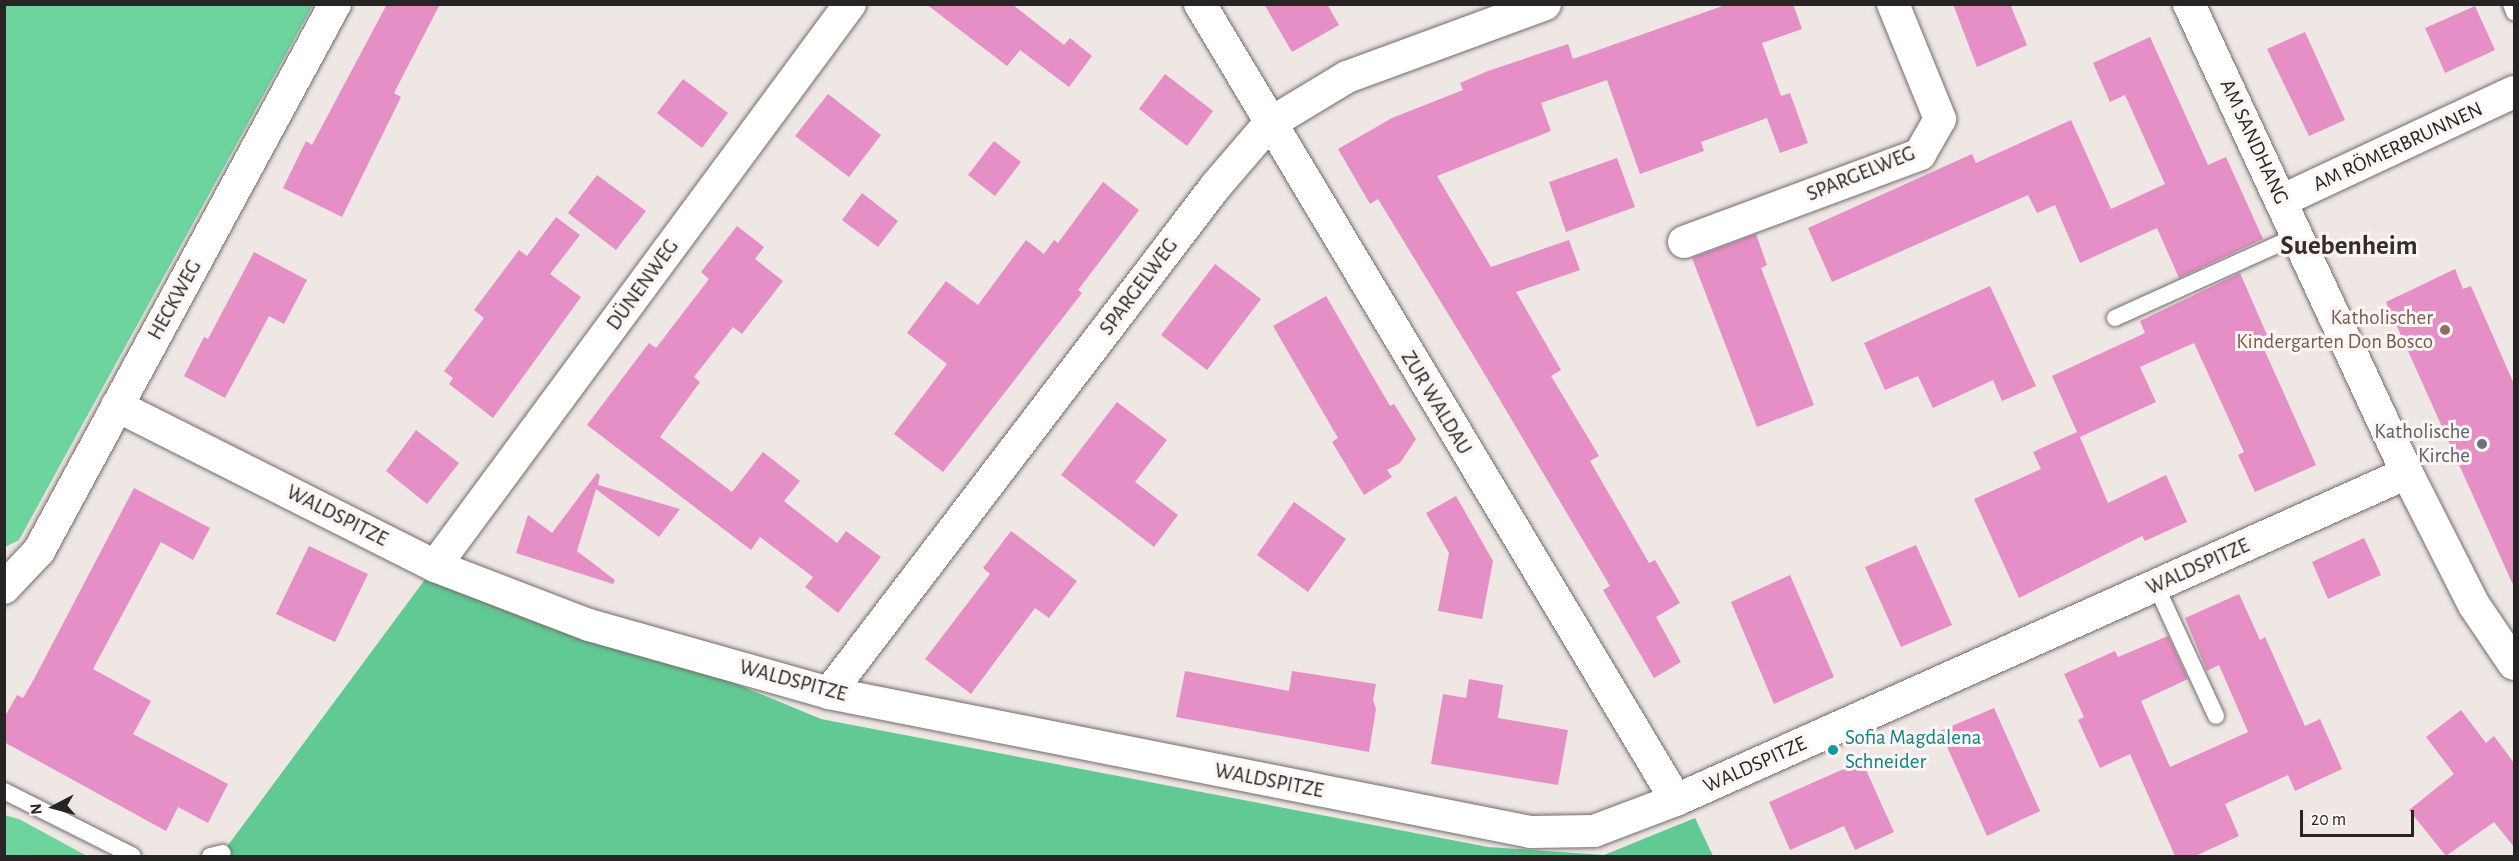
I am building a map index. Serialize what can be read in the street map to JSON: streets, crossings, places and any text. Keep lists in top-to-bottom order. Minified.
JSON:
{"streets":{"street":["AM SANDHANG","AM RÖMERBRUNNEN","SPARGELWEG","DÜNENWEG","HECKWEG","ZUR WALDAU","WALDSPITZE"]},"crossings":[["AM SANDHANG","AM RÖMERBRUNNEN"],["AM SANDHANG","WALDSPITZE"],["SPARGELWEG","ZUR WALDAU"],["SPARGELWEG","WALDSPITZE"],["DÜNENWEG","WALDSPITZE"],["HECKWEG","WALDSPITZE"],["ZUR WALDAU","WALDSPITZE"]],"districts":["Suebenheim"],"places":["Katholischer Kindergarten Don Bosco","Katholische Kirche","Sofia Magdalena Schneider"],"scale_bar":"20 m","north":"left"}
